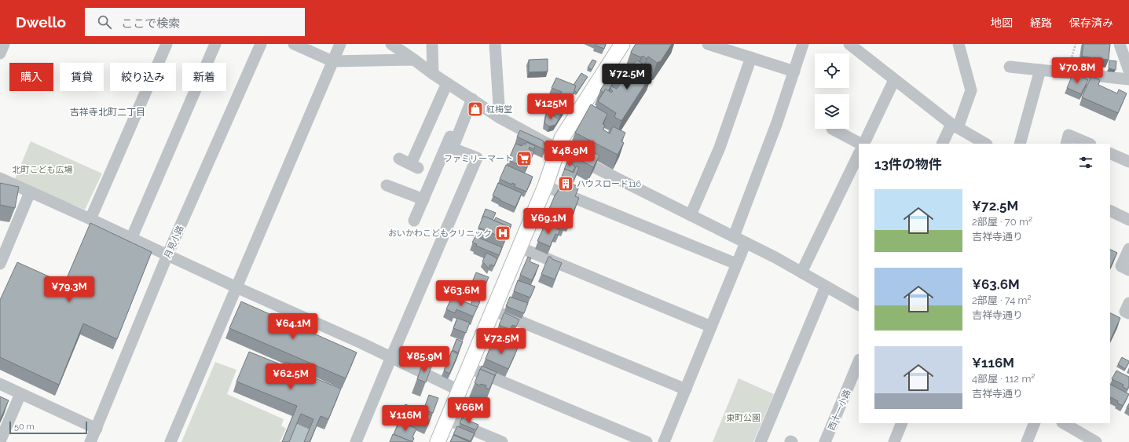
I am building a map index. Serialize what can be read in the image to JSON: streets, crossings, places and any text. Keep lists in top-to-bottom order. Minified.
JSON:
{"streets":{"street":["月見小路","西十一小路"]},"districts":["吉祥寺北町二丁目"],"parks":["北町こども広場","東町公園"],"places":{"shop":["紅梅堂"],"supermarket":["ファミリーマート"],"building":["ハウスロード116"],"hospital":["おいかわこどもクリニック"]},"scale_bar":"50 m","page":{"header":"Dwello","search":"ここで検索","nav":["地図","経路","保存済み"],"price":["¥70.8M","¥72.5M","¥125M","¥48.9M","¥69.1M","¥79.3M","¥63.6M","¥64.1M","¥72.5M","¥85.9M","¥62.5M","¥66M","¥116M"],"chip":["購入","賃貸","絞り込み","新着"],"heading":"13件の物件","list":[{"name":"¥72.5M","note":"2部屋 · 70 m² · 吉祥寺通り"},{"name":"¥63.6M","note":"2部屋 · 74 m² · 吉祥寺通り"},{"name":"¥116M","note":"4部屋 · 112 m² · 吉祥寺通り"}],"scale":"50 m"}}
